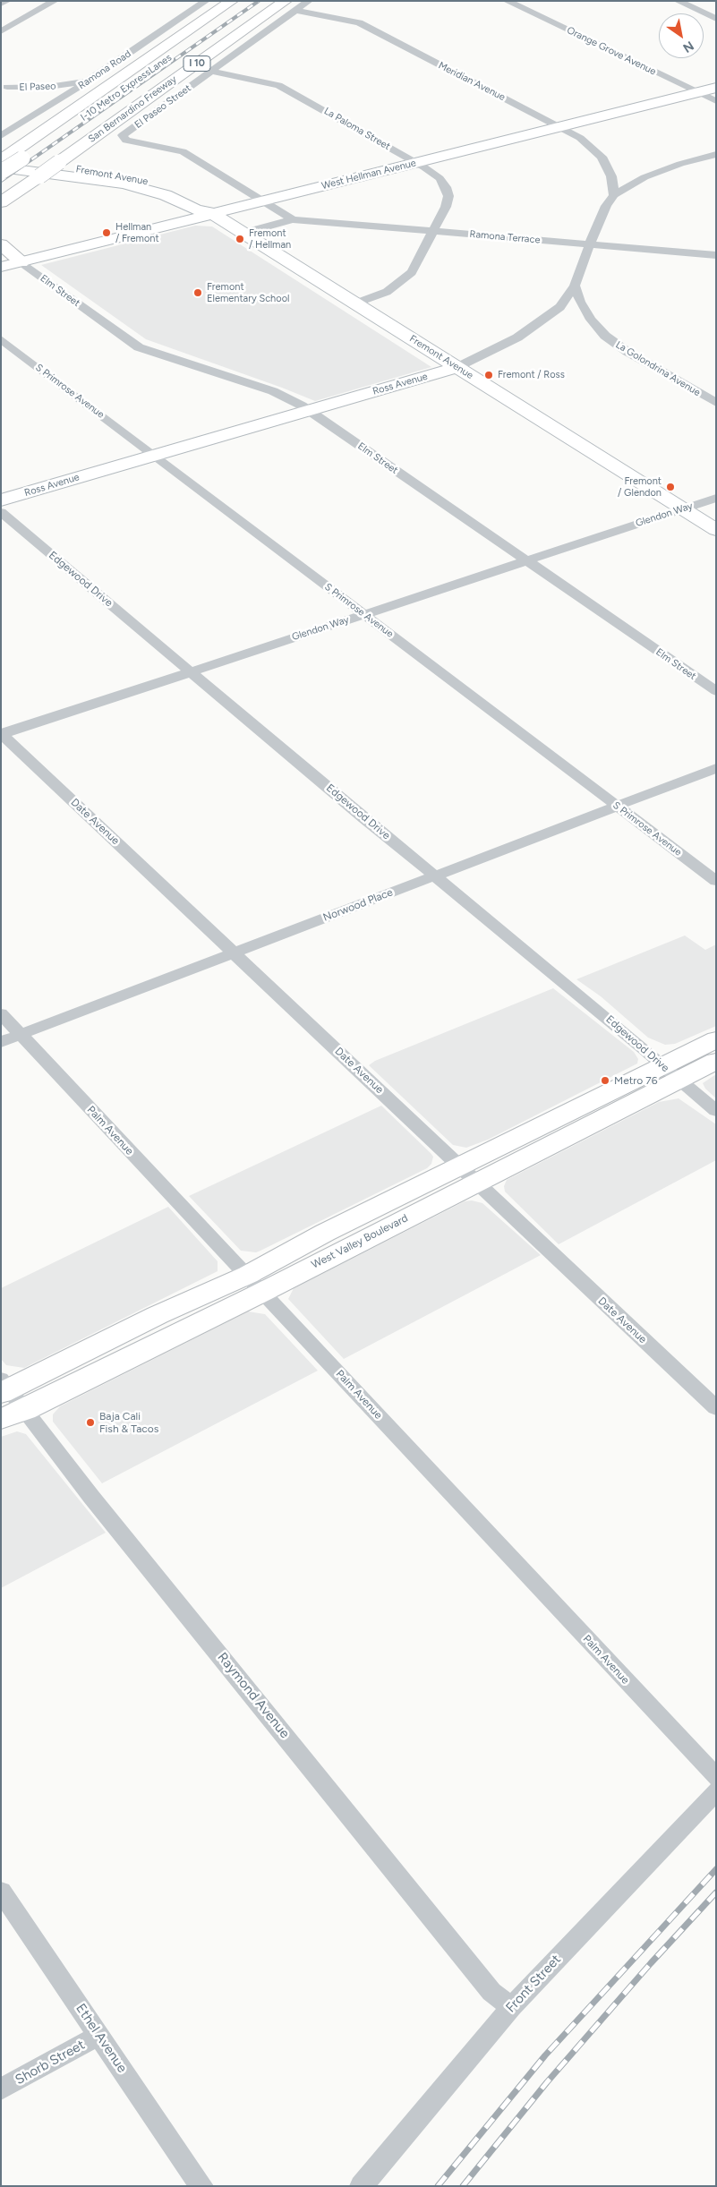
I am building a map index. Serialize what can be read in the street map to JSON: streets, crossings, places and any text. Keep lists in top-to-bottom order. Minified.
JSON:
{"streets":{"main road":["I 10","I-10 Metro ExpressLanes","San Bernardino Freeway","West Hellman Avenue","Fremont Avenue","Ross Avenue","West Valley Boulevard"],"street":["Orange Grove Avenue","Ramona Road","Meridian Avenue","El Paseo","El Paseo Street","La Paloma Street","Ramona Terrace","Elm Street","La Golondrina Avenue","S Primrose Avenue","Glendon Way","Edgewood Drive","Date Avenue","Norwood Place","Palm Avenue","Raymond Avenue","Front Street","Ethel Avenue","Shorb Street"]},"crossings":[["Orange Grove Avenue","West Hellman Avenue"],["Ramona Road","El Paseo"],["Meridian Avenue","El Paseo Street"],["Meridian Avenue","San Bernardino Freeway"],["Meridian Avenue","West Hellman Avenue"],["Meridian Avenue","Ross Avenue"],["I-10 Metro ExpressLanes","San Bernardino Freeway"],["El Paseo Street","San Bernardino Freeway"],["El Paseo Street","La Paloma Street"],["El Paseo Street","West Hellman Avenue"],["El Paseo Street","Ramona Terrace"],["La Paloma Street","West Hellman Avenue"],["La Paloma Street","Fremont Avenue"],["La Paloma Street","Ramona Terrace"],["West Hellman Avenue","Fremont Avenue"],["West Hellman Avenue","Ramona Terrace"],["West Hellman Avenue","Elm Street"],["Fremont Avenue","Ramona Terrace"],["Fremont Avenue","Ross Avenue"],["Fremont Avenue","Glendon Way"],["Ramona Terrace","Ross Avenue"],["Elm Street","Ross Avenue"],["Elm Street","Glendon Way"],["La Golondrina Avenue","Ross Avenue"],["Ross Avenue","S Primrose Avenue"],["S Primrose Avenue","Glendon Way"],["S Primrose Avenue","Norwood Place"],["Glendon Way","Edgewood Drive"],["Glendon Way","Date Avenue"],["Edgewood Drive","Norwood Place"],["Edgewood Drive","West Valley Boulevard"],["Date Avenue","Norwood Place"],["Date Avenue","West Valley Boulevard"],["Norwood Place","Palm Avenue"],["Palm Avenue","West Valley Boulevard"],["West Valley Boulevard","Raymond Avenue"],["Raymond Avenue","Front Street"],["Ethel Avenue","Shorb Street"]],"places":["Hellman / Fremont","Fremont / Hellman","Fremont Elementary School","Fremont / Ross","Fremont / Glendon","Metro 76","Baja Cali Fish & Tacos"],"north":"bottom right"}
